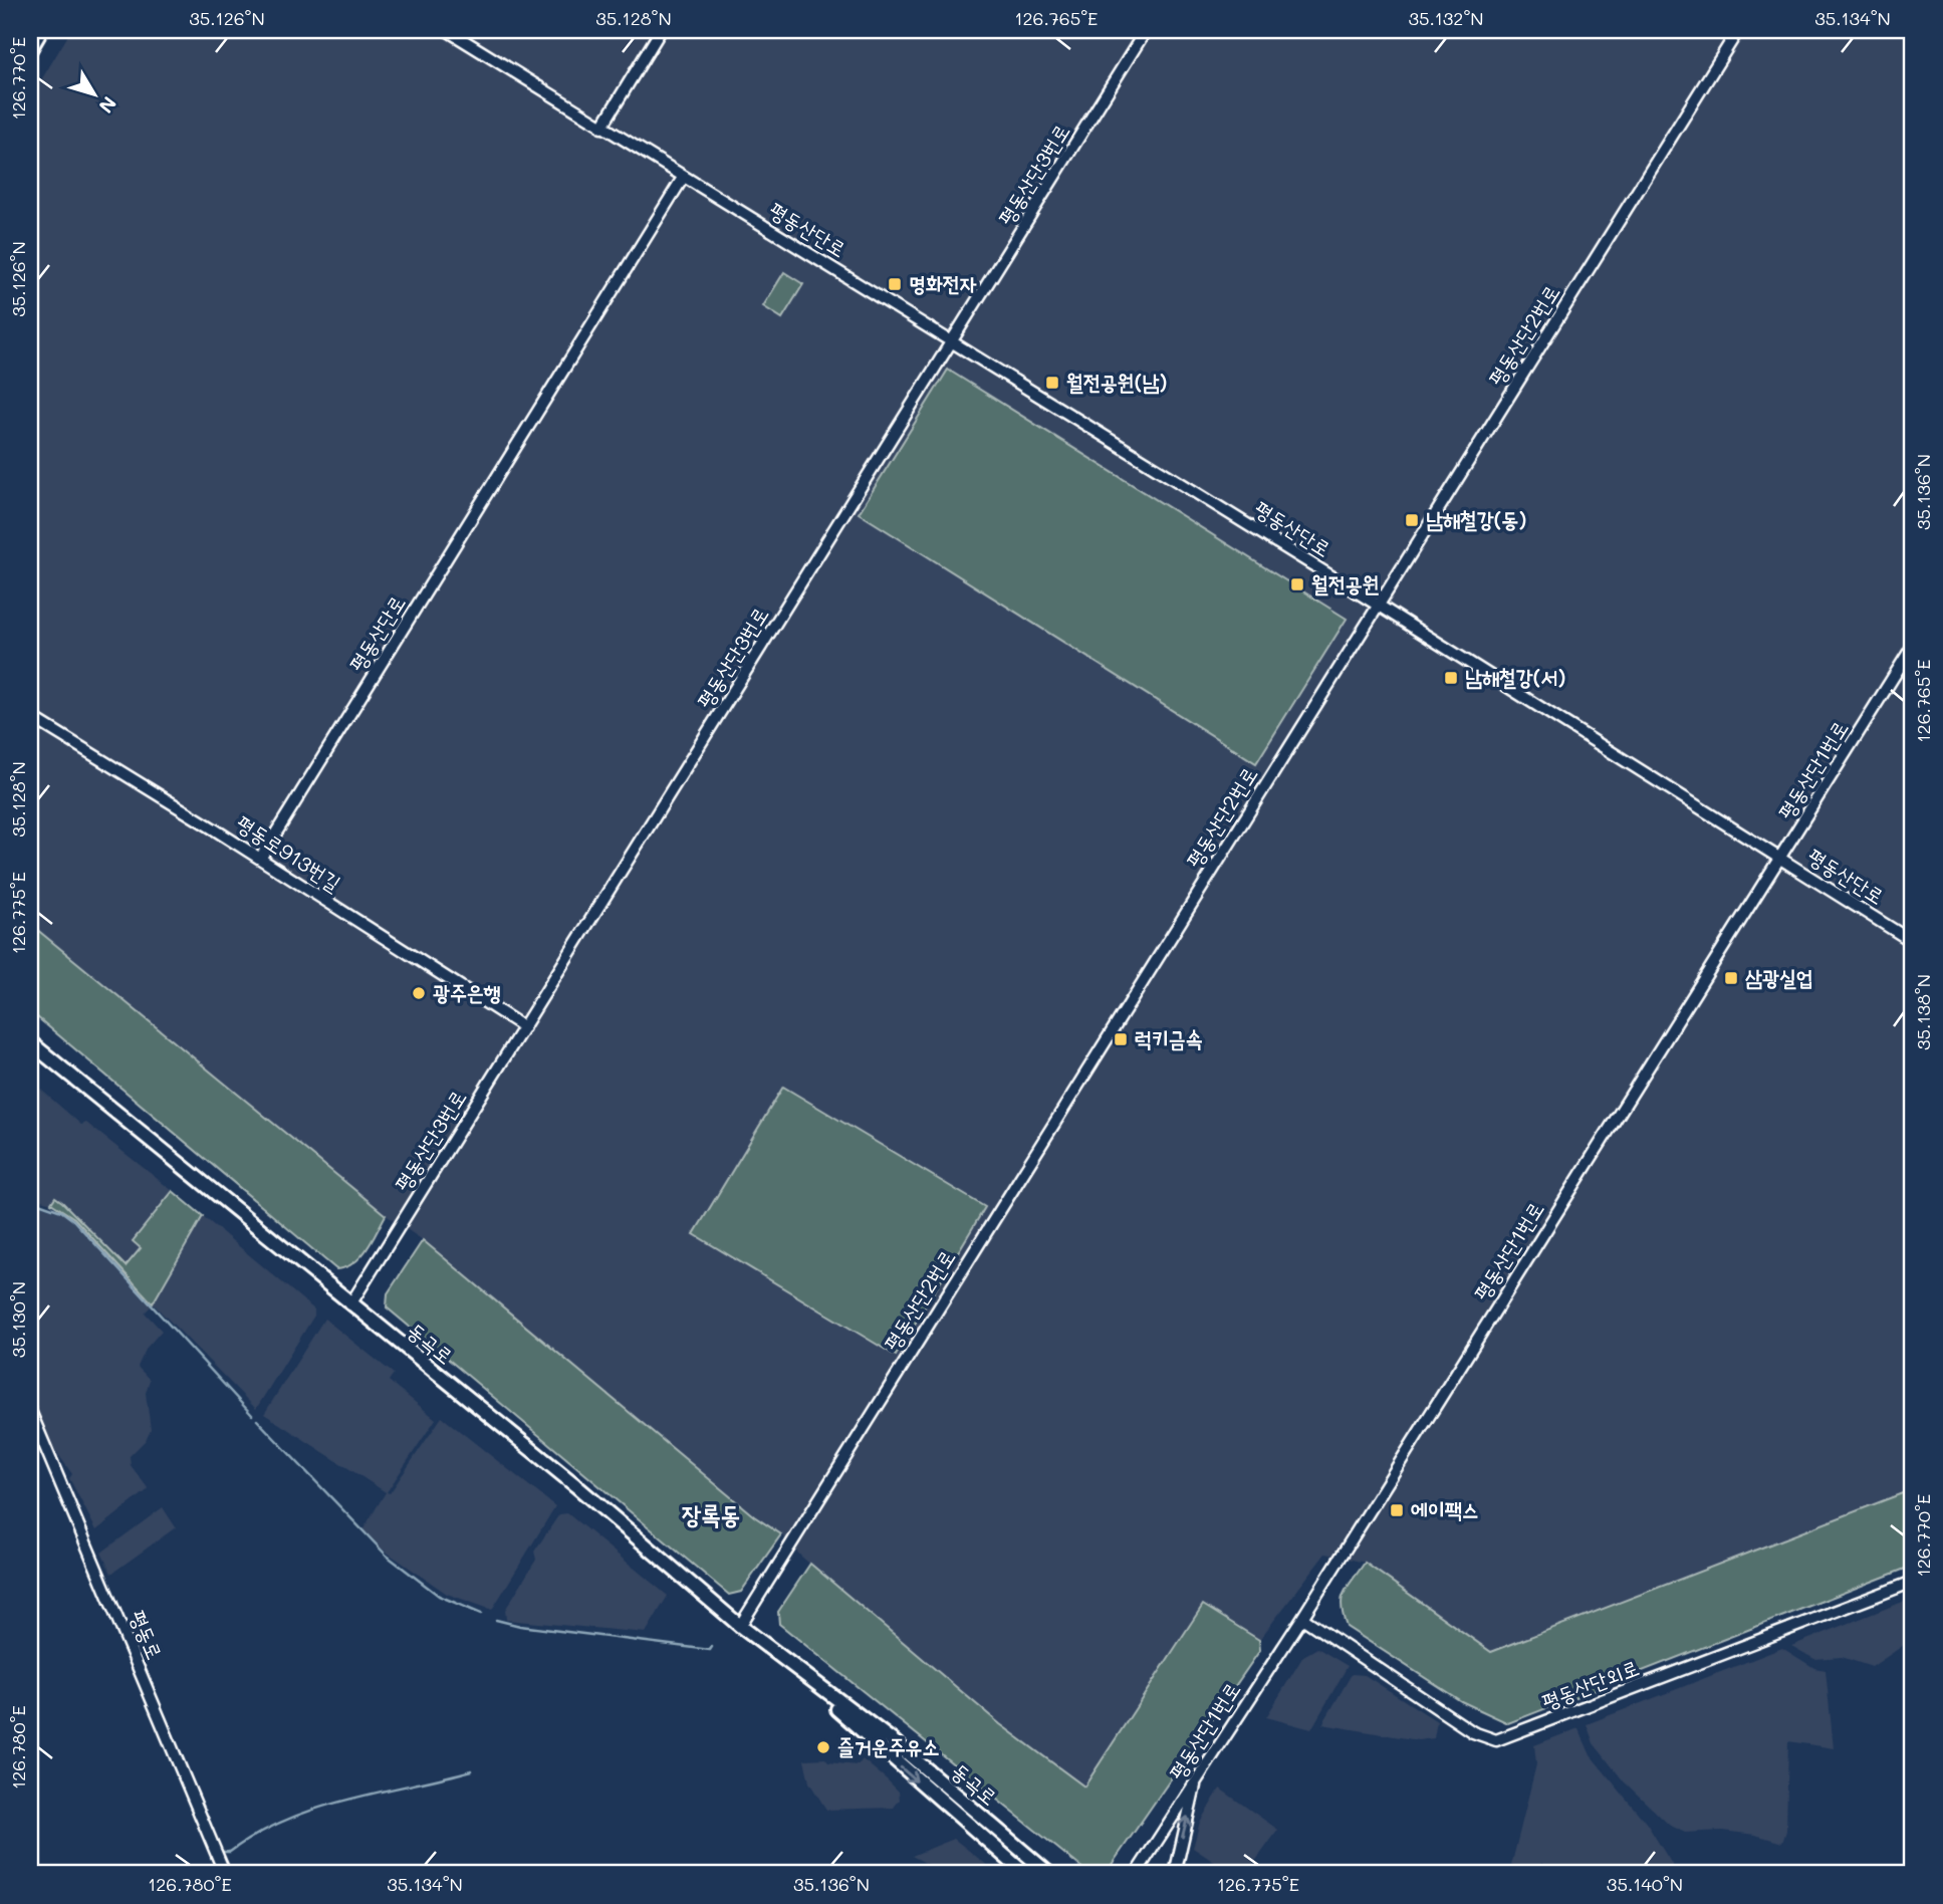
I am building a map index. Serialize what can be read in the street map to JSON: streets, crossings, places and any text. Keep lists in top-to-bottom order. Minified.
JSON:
{"streets":{"main road":["동곡로"],"street":["평동산단3번로","평동산단로","평동산단2번로","평동산단1번로","평동로913번길","평동로","평동산단외로"]},"crossings":[["평동산단3번로","평동산단로"],["평동산단3번로","평동로913번길"],["평동산단3번로","동곡로"],["평동산단로","평동산단2번로"],["평동산단로","평동산단1번로"],["평동산단로","평동로913번길"],["평동산단2번로","동곡로"],["평동산단1번로","평동산단외로"]],"districts":["장록동"],"places":{"transit":["명화전자","월전공원(남)","남해철강(동)","월전공원","남해철강(서)","삼광실업","럭키금속","에이팩스"],"other":["광주은행","즐거운주유소"]},"north":"bottom right","coordinates":["35.126°N","35.128°N","126.765°E","35.132°N","35.134°N","126.770°E","35.136°N","126.775°E","35.138°N","35.130°N","126.780°E","35.140°N"]}
